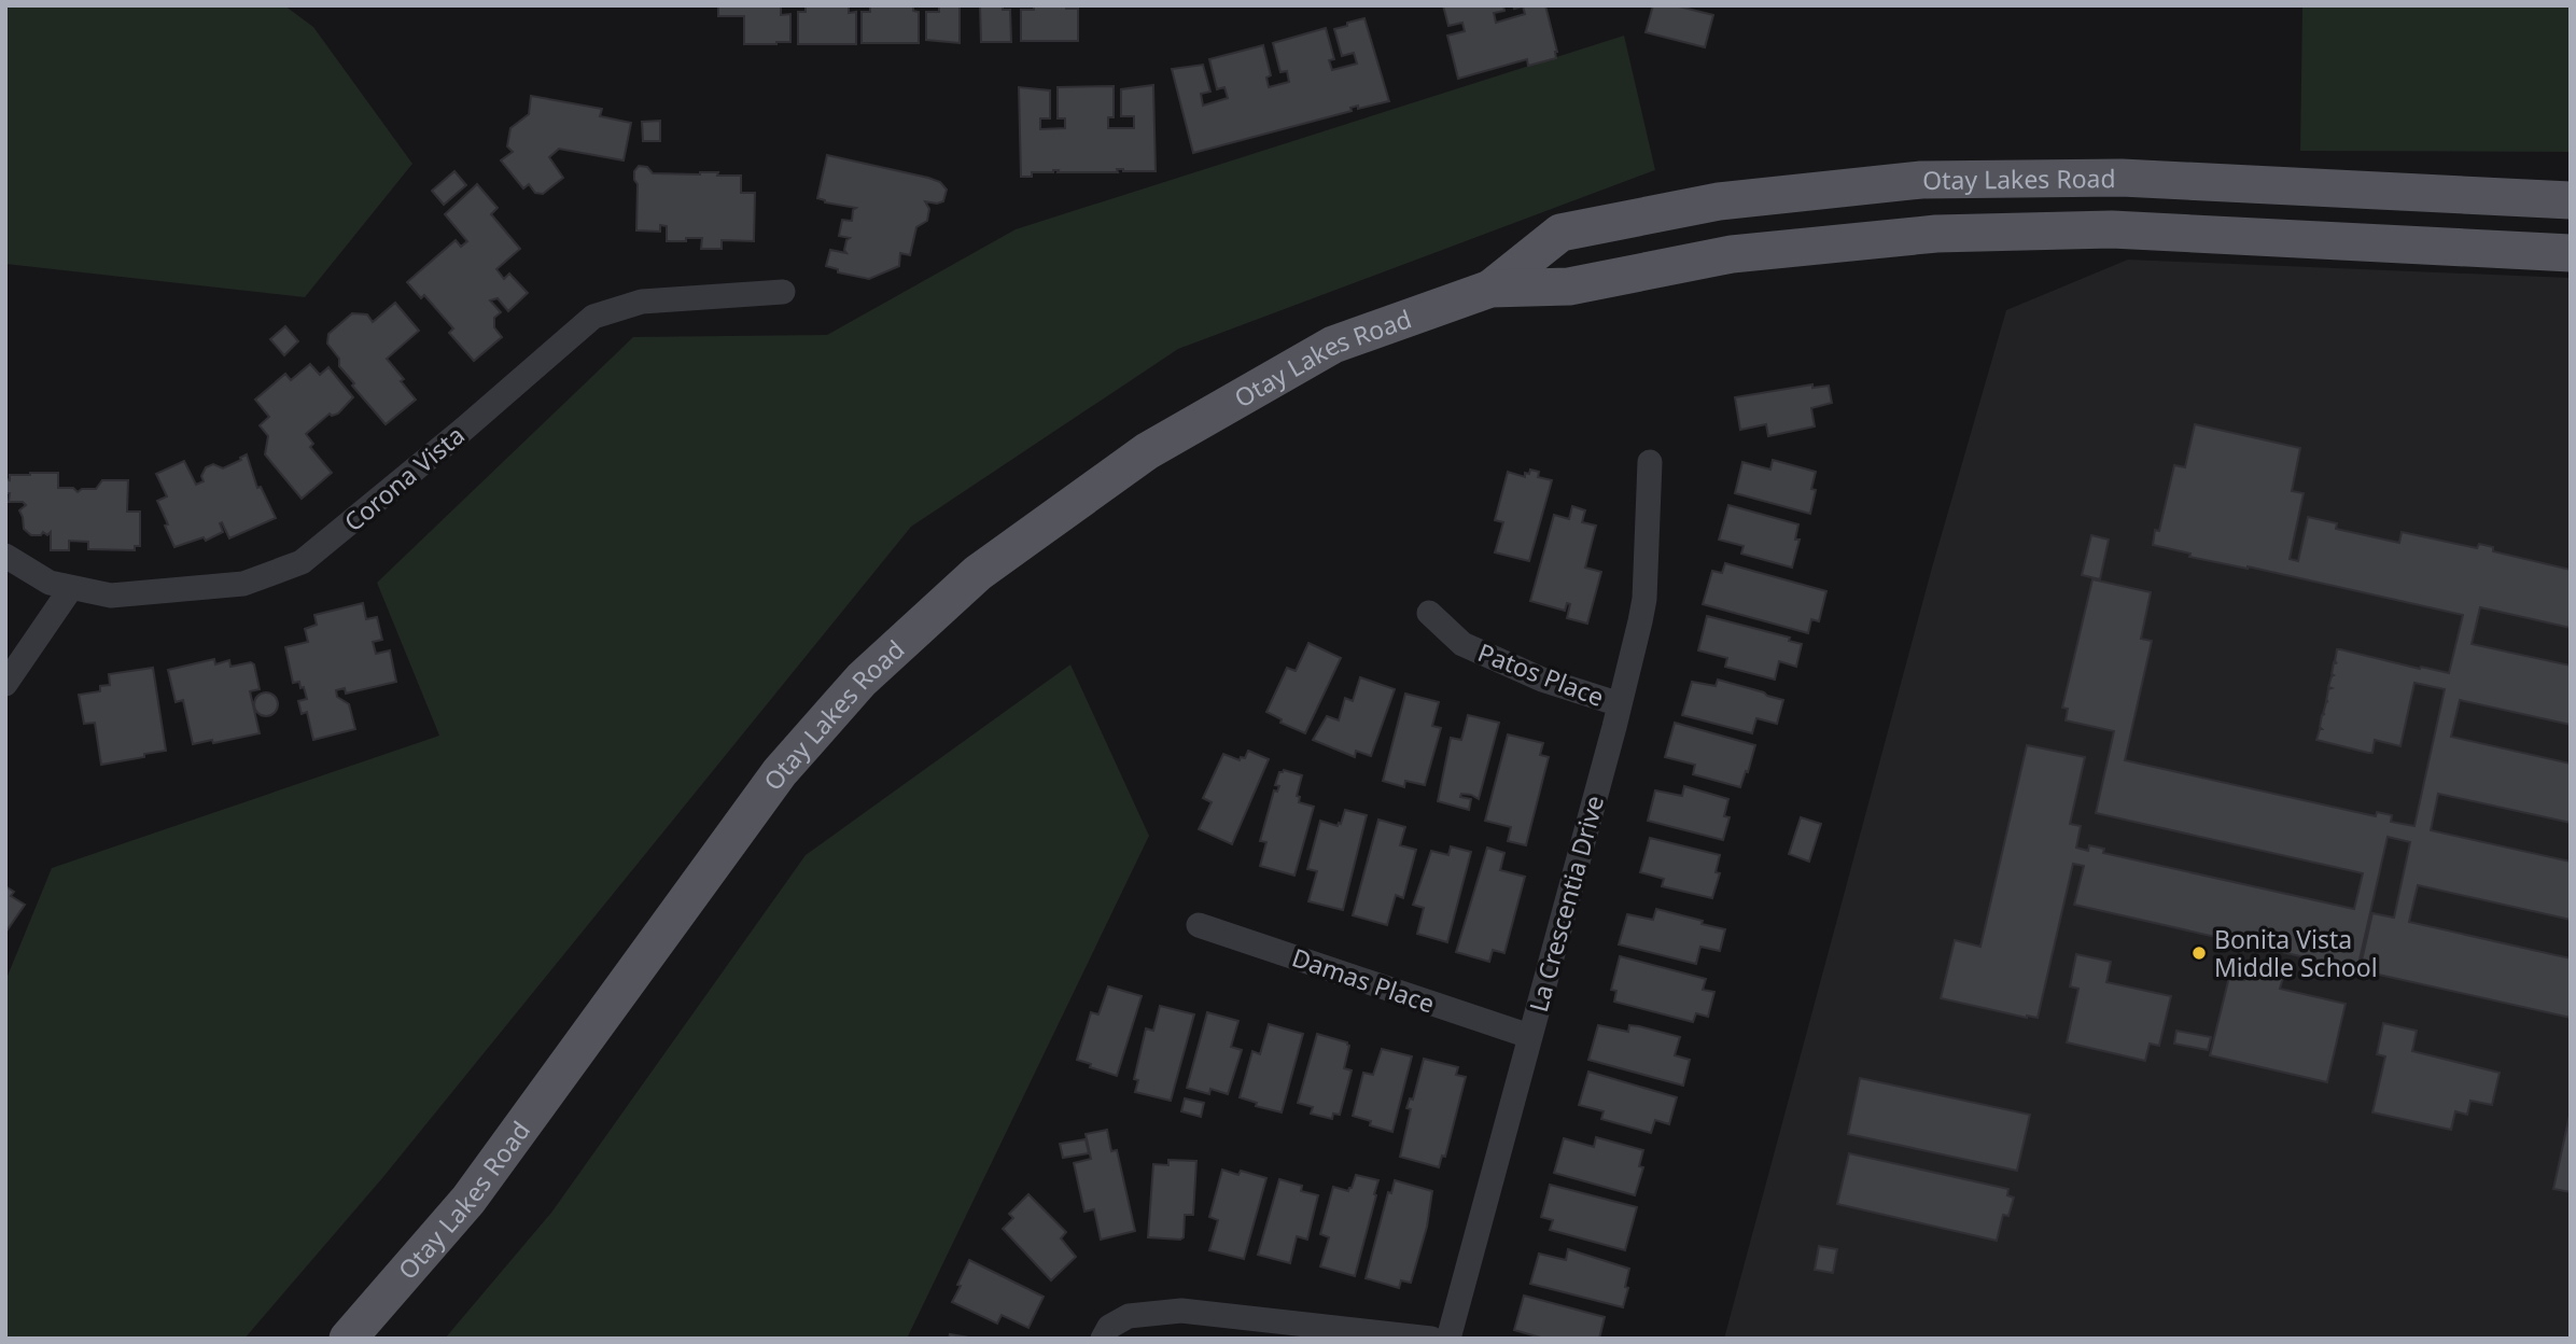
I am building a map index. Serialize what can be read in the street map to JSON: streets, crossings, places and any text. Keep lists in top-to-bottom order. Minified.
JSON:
{"streets":{"main road":["Otay Lakes Road"],"street":["Corona Vista","Patos Place","La Crescentia Drive","Damas Place"]},"crossings":[["Patos Place","La Crescentia Drive"],["La Crescentia Drive","Damas Place"]],"places":["Bonita Vista Middle School"]}
